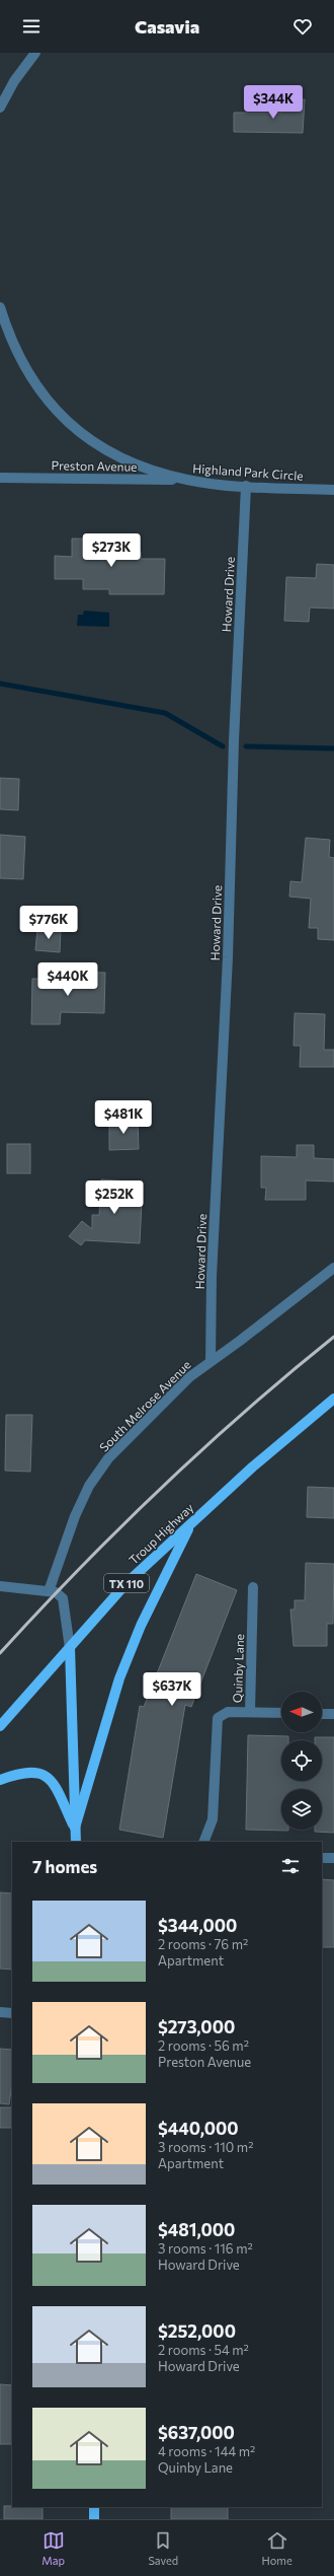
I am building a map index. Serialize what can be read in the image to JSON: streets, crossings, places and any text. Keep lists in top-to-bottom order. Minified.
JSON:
{"streets":{"main road":["Troup Highway","TX 110"],"street":["Preston Avenue","Highland Park Circle","Howard Drive","South Melrose Avenue","Quinby Lane"]},"crossings":[["Preston Avenue","Highland Park Circle"],["Highland Park Circle","Howard Drive"],["Howard Drive","South Melrose Avenue"],["Troup Highway","TX 110"]],"north":"left","page":{"header":"Casavia","price":["$344K","$273K","$776K","$440K","$481K","$252K","$637K"],"heading":"7 homes","list":[{"name":"$344,000","note":"2 rooms · 76 m² · Apartment"},{"name":"$273,000","note":"2 rooms · 56 m² · Preston Avenue"},{"name":"$440,000","note":"3 rooms · 110 m² · Apartment"},{"name":"$481,000","note":"3 rooms · 116 m² · Howard Drive"},{"name":"$252,000","note":"2 rooms · 54 m² · Howard Drive"},{"name":"$637,000","note":"4 rooms · 144 m² · Quinby Lane"}],"tabs":["Map","Saved","Home"]}}
